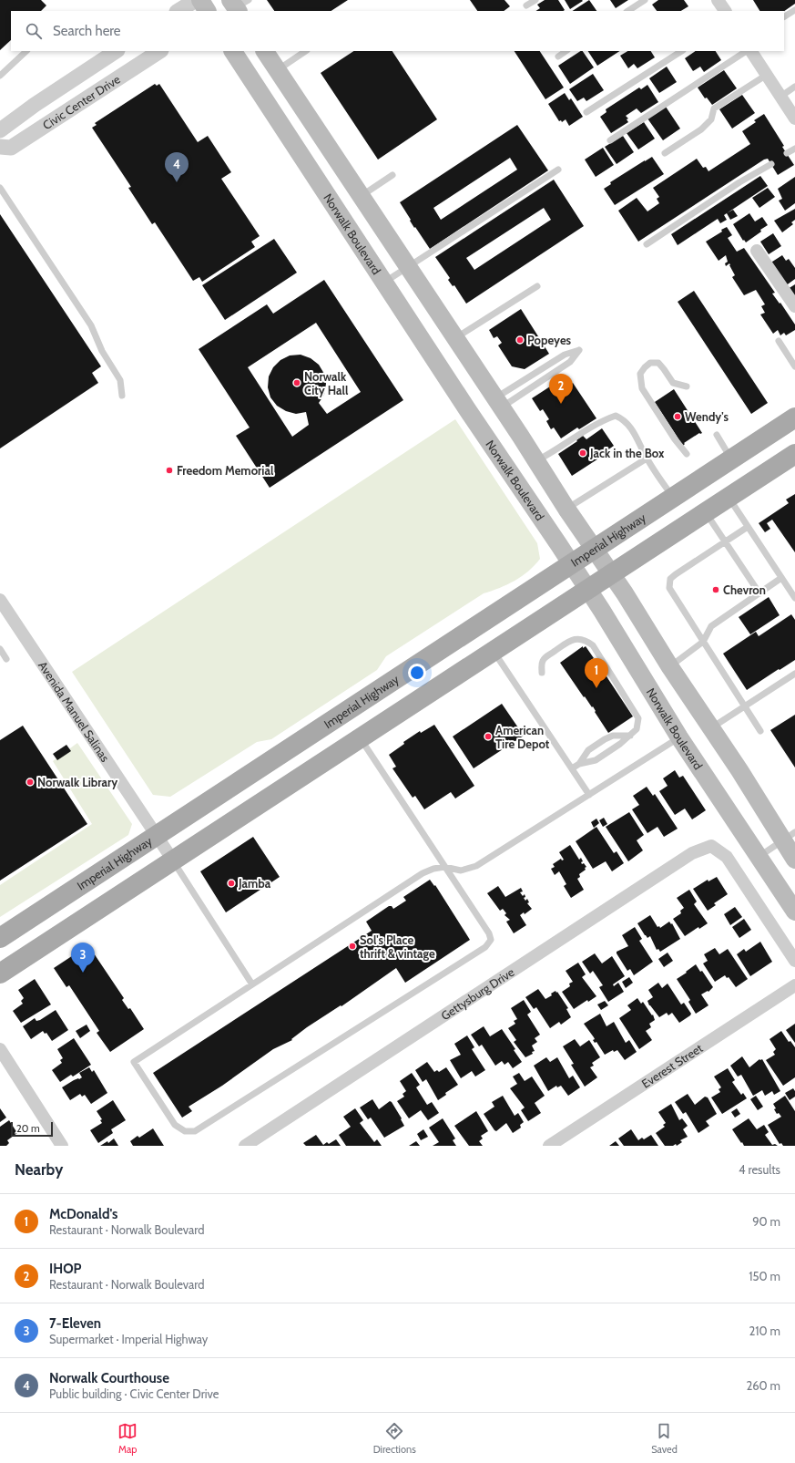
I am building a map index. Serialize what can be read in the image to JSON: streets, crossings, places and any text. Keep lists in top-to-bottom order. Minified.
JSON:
{"streets":{"main road":["Norwalk Boulevard","Imperial Highway"],"street":["Civic Center Drive","Avenida Manuel Salinas","Gettysburg Drive","Everest Street"]},"crossings":[["Norwalk Boulevard","Imperial Highway"],["Imperial Highway","Avenida Manuel Salinas"]],"places":["Popeyes","Norwalk City Hall","Wendy's","Jack in the Box","Freedom Memorial","Chevron","American Tire Depot","Norwalk Library","Jamba","Sol's Place thrift & vintage"],"scale_bar":"20 m","page":{"search":"Search here","pins":["4","2","1","3"],"scale":"20 m","heading":["Nearby","4 results"],"list":[{"mark":"1","name":"McDonald's","note":"Restaurant · Norwalk Boulevard","value":"90 m"},{"mark":"2","name":"IHOP","note":"Restaurant · Norwalk Boulevard","value":"150 m"},{"mark":"3","name":"7-Eleven","note":"Supermarket · Imperial Highway","value":"210 m"},{"mark":"4","name":"Norwalk Courthouse","note":"Public building · Civic Center Drive","value":"260 m"}],"nav":["Map","Directions","Saved"]}}
